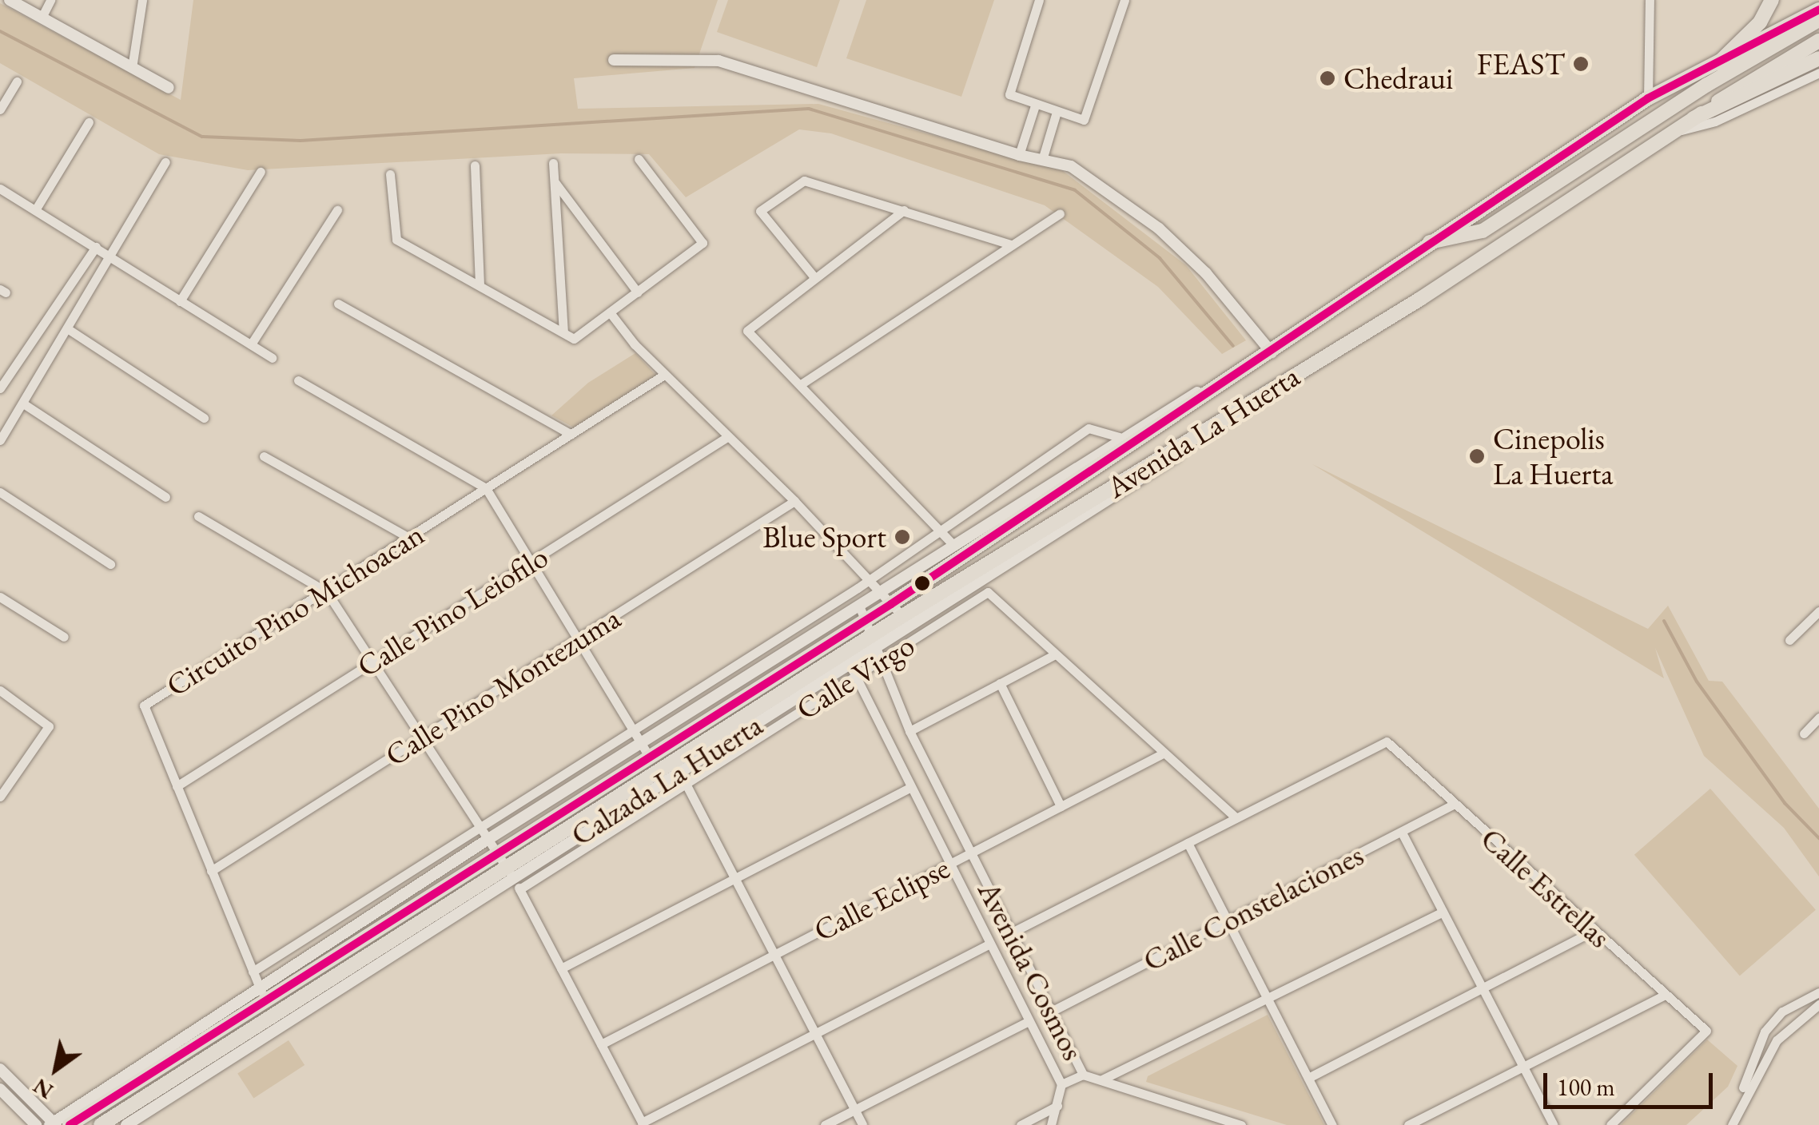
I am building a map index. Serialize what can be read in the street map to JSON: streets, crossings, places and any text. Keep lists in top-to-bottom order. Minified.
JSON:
{"streets":{"main road":["Avenida La Huerta"],"street":["Circuito Pino Michoacan","Calle Pino Leiofilo","Calle Virgo","Calle Pino Montezuma","Calzada La Huerta","Calle Estrellas","Calle Eclipse","Calle Constelaciones","Avenida Cosmos"]},"crossings":[["Avenida La Huerta","Circuito Pino Michoacan"],["Avenida La Huerta","Calle Virgo"],["Avenida La Huerta","Calzada La Huerta"],["Avenida La Huerta","Avenida Cosmos"],["Circuito Pino Michoacan","Calle Pino Leiofilo"],["Circuito Pino Michoacan","Calle Pino Montezuma"],["Circuito Pino Michoacan","Calzada La Huerta"],["Calle Virgo","Avenida Cosmos"],["Calzada La Huerta","Avenida Cosmos"],["Calle Estrellas","Calle Constelaciones"],["Calle Eclipse","Avenida Cosmos"],["Calle Constelaciones","Avenida Cosmos"]],"places":["FEAST","Chedraui","Cinepolis La Huerta","Blue Sport"],"scale_bar":"100 m","north":"bottom left"}
